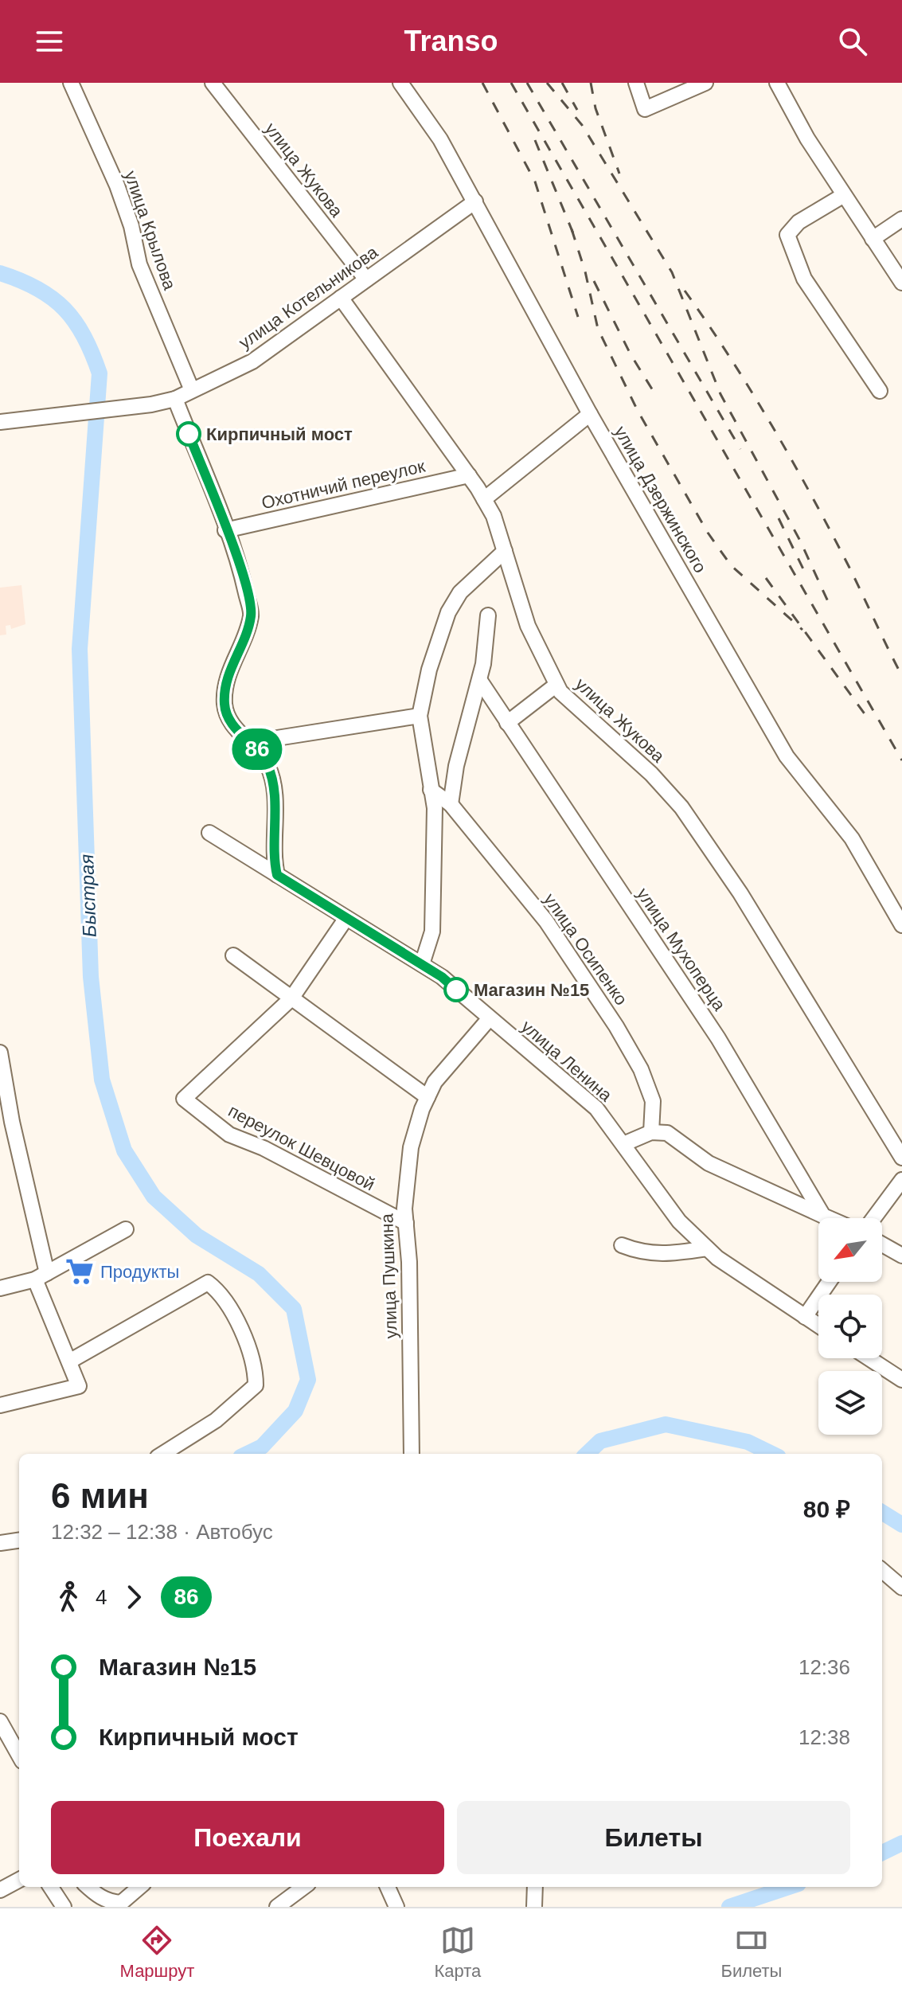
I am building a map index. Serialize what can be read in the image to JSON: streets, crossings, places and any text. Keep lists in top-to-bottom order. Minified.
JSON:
{"streets":{"street":["улица Жукова","улица Крылова","улица Котельникова","Охотничий переулок","улица Дзержинского","улица Осипенко","улица Мухоперца","улица Ленина","переулок Шевцовой","улица Пушкина"]},"crossings":[["улица Жукова","улица Котельникова"],["улица Жукова","Охотничий переулок"],["улица Крылова","улица Котельникова"],["улица Котельникова","улица Дзержинского"],["улица Ленина","улица Пушкина"],["переулок Шевцовой","улица Пушкина"]],"water":["Быстрая"],"places":{"other":["Кирпичный мост","Магазин №15"],"supermarket":["Продукты"]},"lines":["bus line 86"],"north":"bottom left","page":{"header":"Transo","on_map":"86","heading":["6 мин","12:32 – 12:38 · Автобус","80 ₽"],"legs":["4","86"],"list":[{"name":"Магазин №15","value":"12:36"},{"name":"Кирпичный мост","value":"12:38"}],"buttons":["Поехали","Билеты"],"tabs":["Маршрут","Карта","Билеты"]}}
